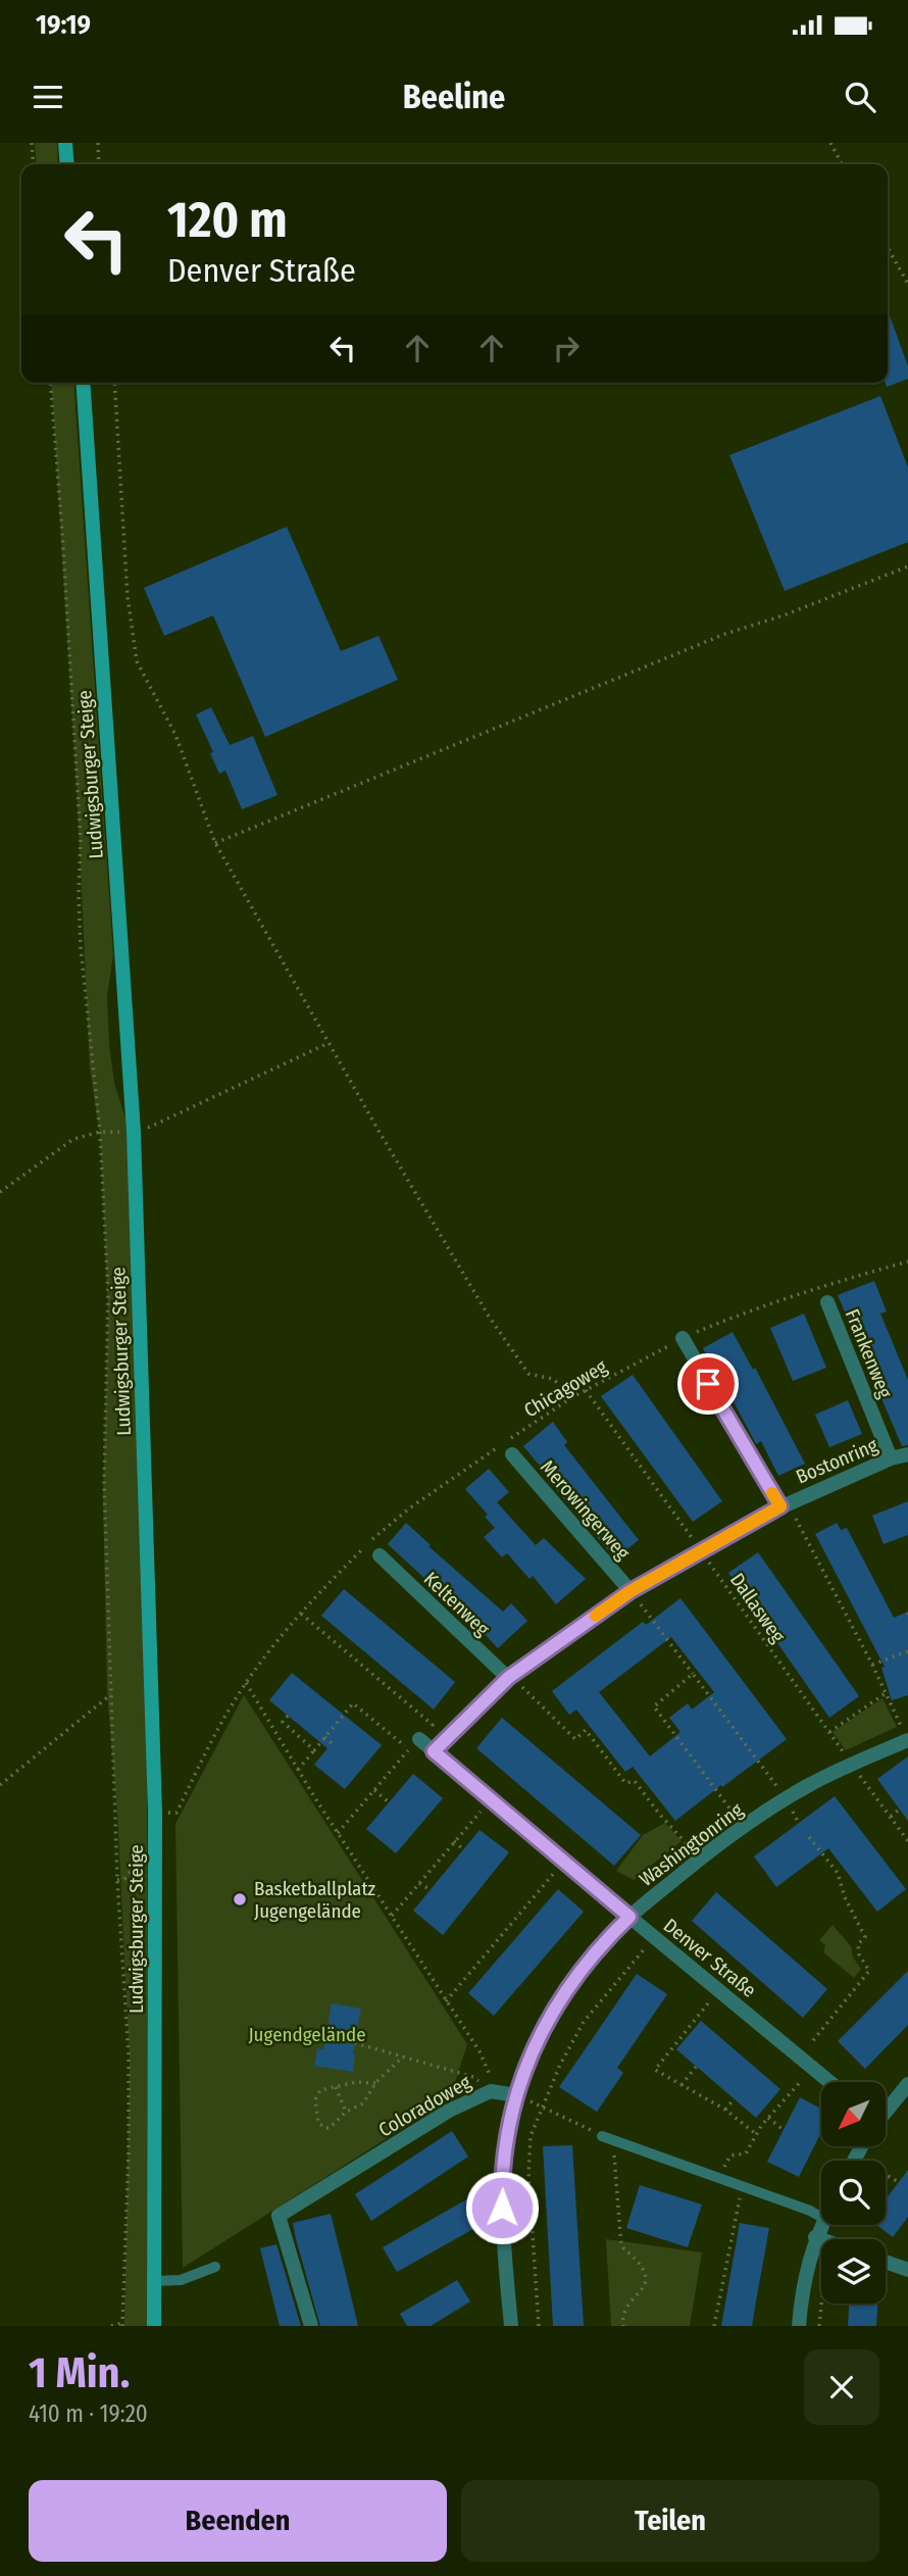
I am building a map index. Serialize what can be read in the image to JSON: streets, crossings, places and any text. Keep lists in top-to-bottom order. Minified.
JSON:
{"streets":{"main road":["Ludwigsburger Steige"],"street":["Frankenweg","Bostonring","Merowingerweg","Keltenweg","Washingtonring","Denver Straße","Coloradoweg"],"path":["Chicagoweg","Dallasweg"]},"crossings":[["Ludwigsburger Steige","Chicagoweg"],["Frankenweg","Bostonring"],["Chicagoweg","Dallasweg"],["Bostonring","Merowingerweg"],["Bostonring","Keltenweg"],["Bostonring","Dallasweg"],["Bostonring","Denver Straße"],["Dallasweg","Washingtonring"],["Washingtonring","Denver Straße"],["Washingtonring","Coloradoweg"]],"parks":["Jugendgelände"],"places":["Basketballplatz Jugengelände"],"north":"bottom left","page":{"status":"19:19","header":"Beeline","turn":["120 m","Denver Straße"],"heading":["1 Min.","410 m · 19:20"],"buttons":["Beenden","Teilen"]}}
